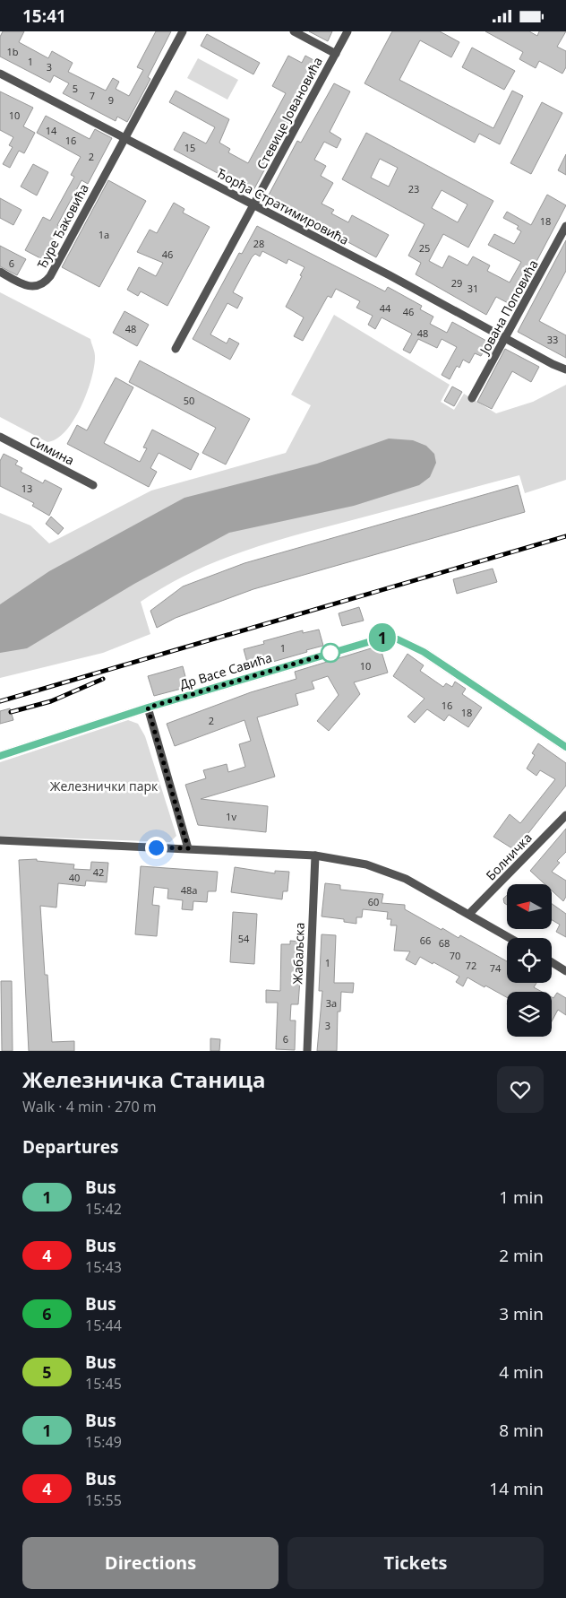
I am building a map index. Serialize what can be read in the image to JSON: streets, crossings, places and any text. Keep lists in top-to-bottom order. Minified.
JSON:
{"streets":{"street":["Стевице Јовановића","Ђорђа Стратимировића","Ђуре Ђаковића","Јована Поповића","Симина","Др Васе Савића","Болничка","Жабаљска"]},"crossings":[["Стевице Јовановића","Ђорђа Стратимировића"],["Ђорђа Стратимировића","Ђуре Ђаковића"],["Ђорђа Стратимировића","Јована Поповића"]],"parks":["Железнички парк"],"lines":["bus line 1"],"house_numbers":["1b","1","3","5","7","9","10","14","16","15","2","23","18","1a","28","25","46","6","29","31","44","46","48","48","33","50","13","1","10","16","18","2","1v","42","40","48a","60","54","66","68","70","1","72","74","3a","3","6"],"north":"left","page":{"status":"15:41","on_map":"1","heading":[["Железничка Станица","Walk · 4 min · 270 m"],"Departures"],"list":[{"mark":"1","name":"Bus","note":"15:42","value":"1 min"},{"mark":"4","name":"Bus","note":"15:43","value":"2 min"},{"mark":"6","name":"Bus","note":"15:44","value":"3 min"},{"mark":"5","name":"Bus","note":"15:45","value":"4 min"},{"mark":"1","name":"Bus","note":"15:49","value":"8 min"},{"mark":"4","name":"Bus","note":"15:55","value":"14 min"}],"buttons":["Directions","Tickets"]}}
